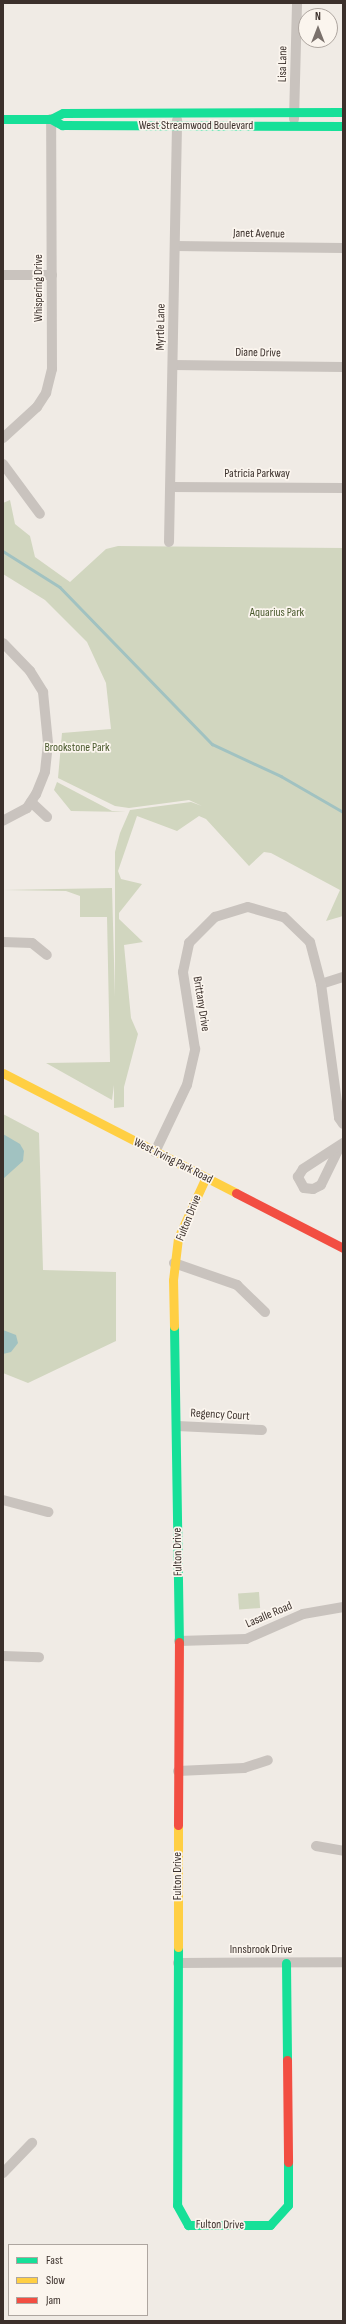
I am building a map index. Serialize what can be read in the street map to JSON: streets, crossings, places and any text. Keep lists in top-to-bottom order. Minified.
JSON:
{"streets":{"street":["Lisa Lane","West Streamwood Boulevard","Janet Avenue","Whispering Drive","Myrtle Lane","Diane Drive","Patricia Parkway","Brittany Drive","West Irving Park Road","Fulton Drive","Regency Court","Lasalle Road","Innsbrook Drive"]},"crossings":[["Lisa Lane","West Streamwood Boulevard"],["West Streamwood Boulevard","Whispering Drive"],["West Streamwood Boulevard","Myrtle Lane"],["Janet Avenue","Myrtle Lane"],["Myrtle Lane","Diane Drive"],["Myrtle Lane","Patricia Parkway"],["Brittany Drive","West Irving Park Road"],["West Irving Park Road","Fulton Drive"],["Fulton Drive","Regency Court"],["Fulton Drive","Lasalle Road"],["Fulton Drive","Innsbrook Drive"]],"parks":["Aquarius Park","Brookstone Park"],"legend":["Fast","Slow","Jam"],"north":"top"}
